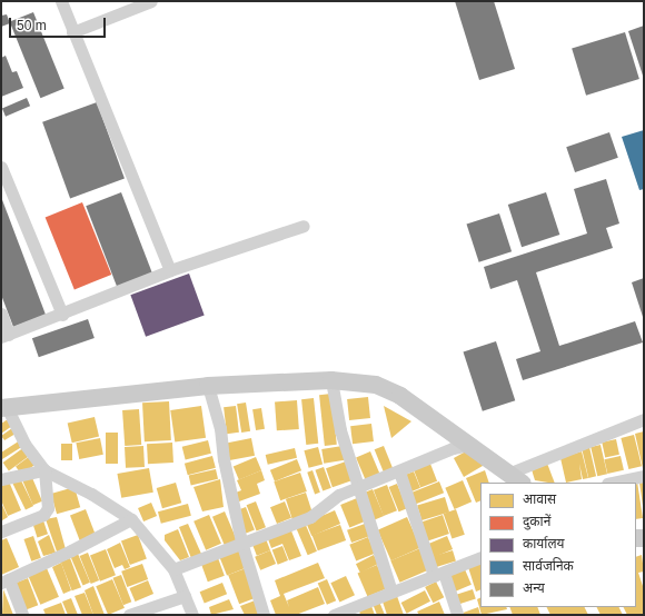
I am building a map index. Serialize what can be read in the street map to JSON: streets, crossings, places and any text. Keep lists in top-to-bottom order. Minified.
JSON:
{"legend":["आवास","दुकानें","कार्यालय","सार्वजनिक","अन्य"],"scale_bar":"50 m"}
